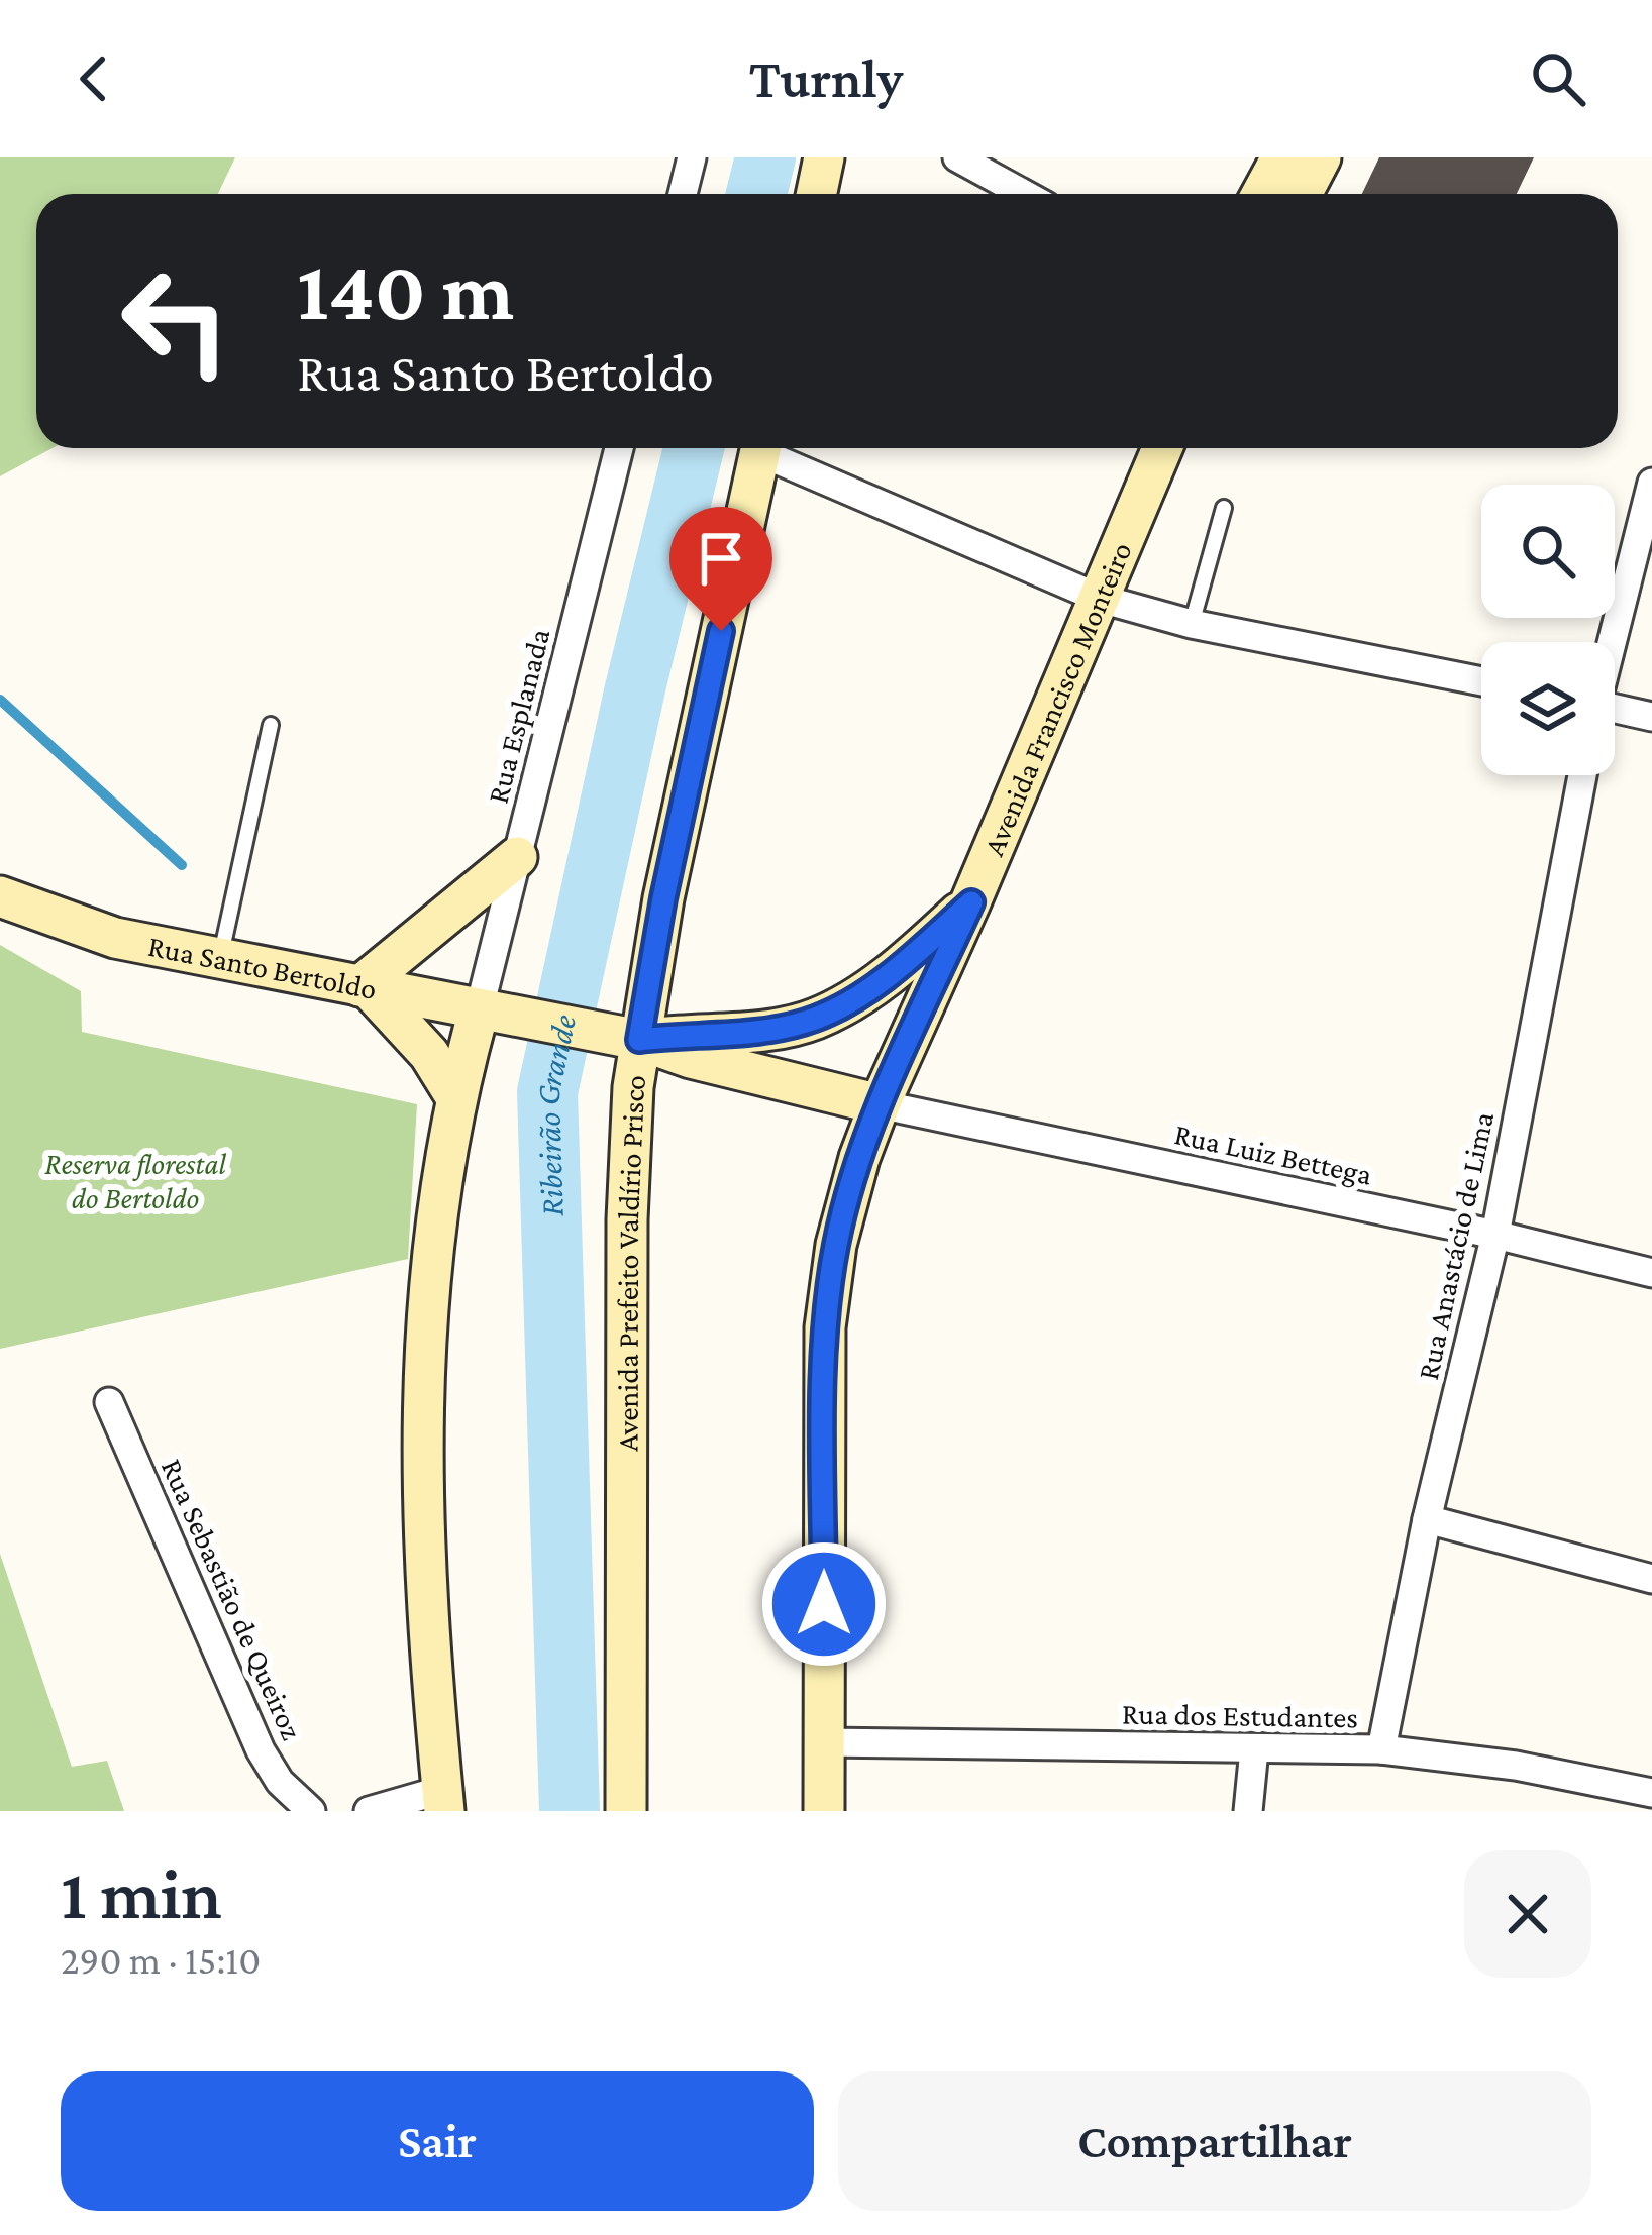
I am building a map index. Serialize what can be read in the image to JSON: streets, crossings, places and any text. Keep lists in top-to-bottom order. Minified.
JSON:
{"streets":{"main road":["Avenida Francisco Monteiro","Rua Santo Bertoldo","Avenida Prefeito Valdírio Prisco"],"street":["Rua Esplanada","Rua Luiz Bettega","Rua Anastácio de Lima","Rua Sebastião de Queiroz","Rua dos Estudantes"]},"crossings":[["Avenida Francisco Monteiro","Rua Luiz Bettega"],["Avenida Francisco Monteiro","Rua dos Estudantes"],["Rua Esplanada","Rua Santo Bertoldo"],["Rua Santo Bertoldo","Avenida Prefeito Valdírio Prisco"],["Rua Luiz Bettega","Rua Anastácio de Lima"],["Rua Anastácio de Lima","Rua dos Estudantes"]],"water":["Ribeirão Grande"],"parks":["Reserva florestal do Bertoldo"],"page":{"header":"Turnly","turn":["140 m","Rua Santo Bertoldo"],"heading":["1 min","290 m · 15:10"],"buttons":["Sair","Compartilhar"]}}
